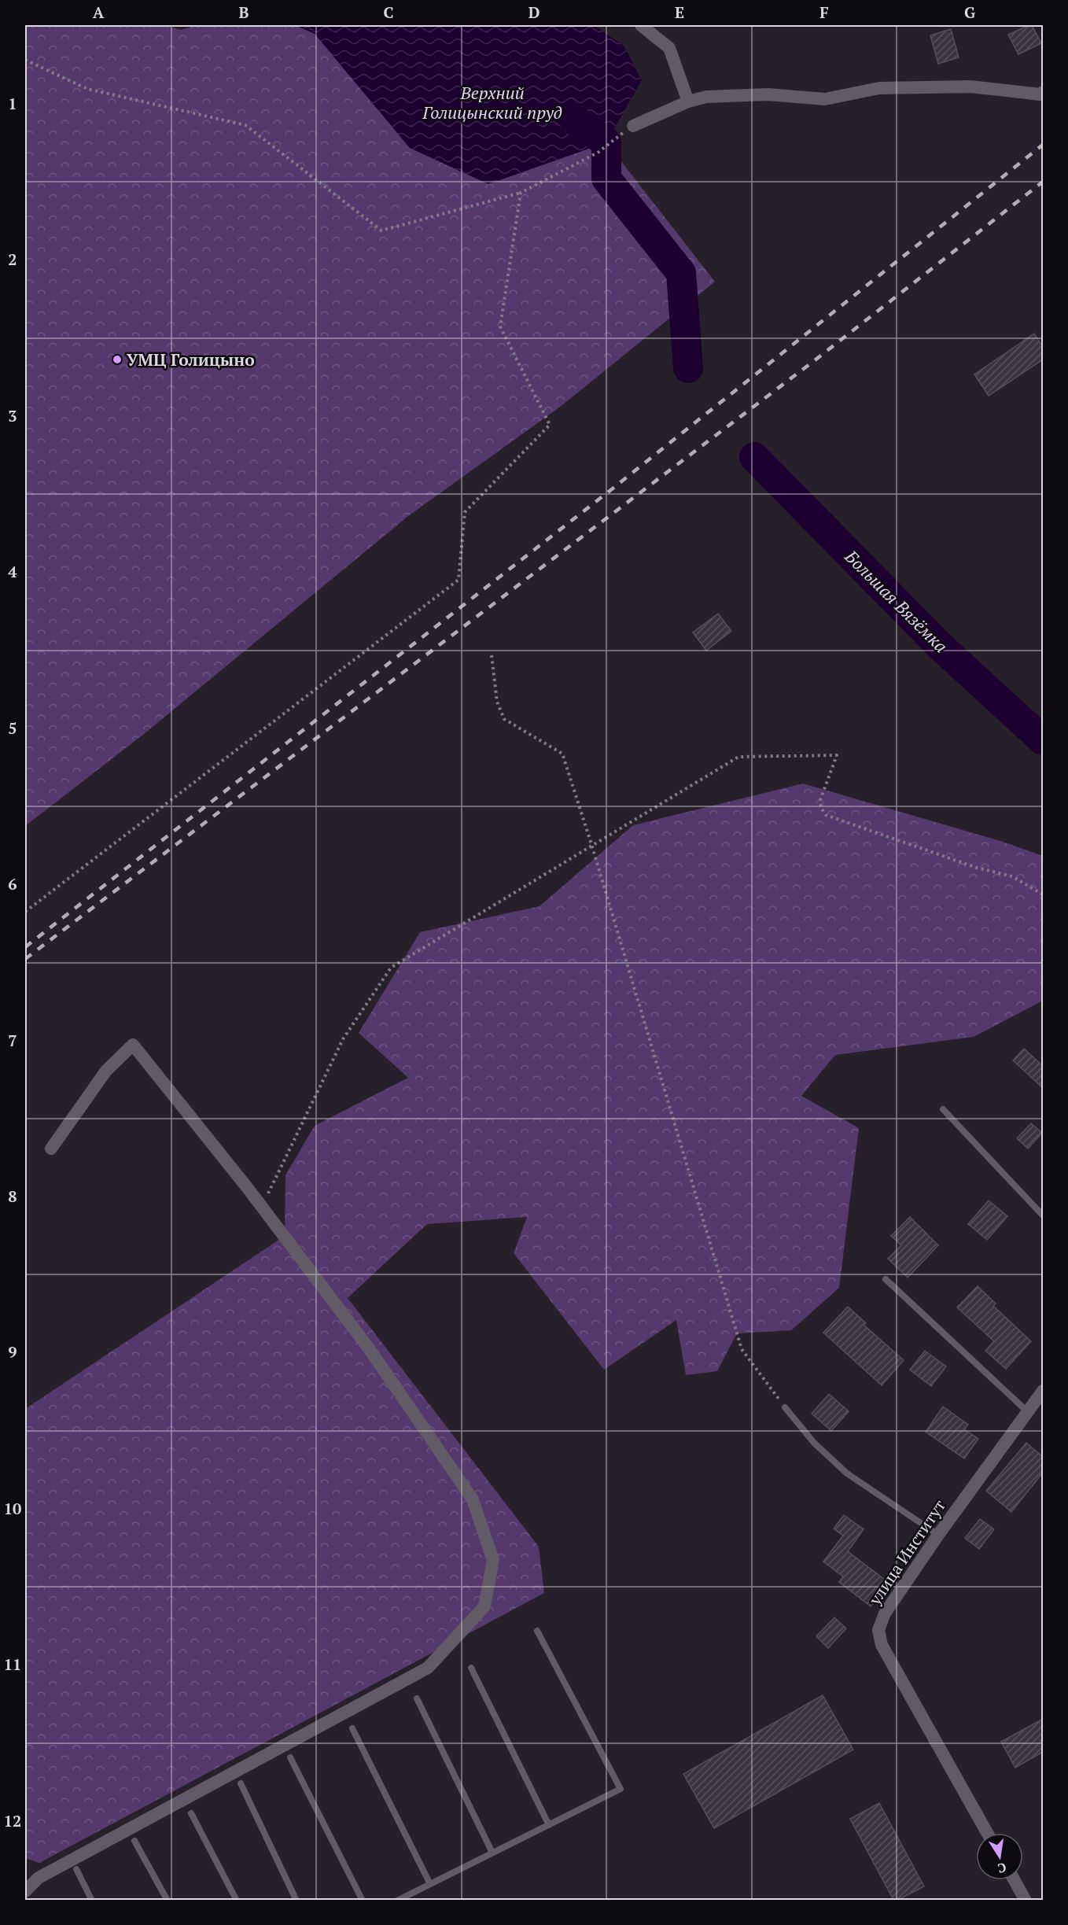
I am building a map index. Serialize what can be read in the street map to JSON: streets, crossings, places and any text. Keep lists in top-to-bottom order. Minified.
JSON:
{"streets":{"street":["улица Институт"]},"water":["Верхний Голицынский пруд","Большая Вязёмка"],"places":["УМЦ Голицыно"],"north":"bottom","grid":{"columns":["A","B","C","D","E","F","G"],"rows":["1","2","3","4","5","6","7","8","9","10","11","12"]}}
